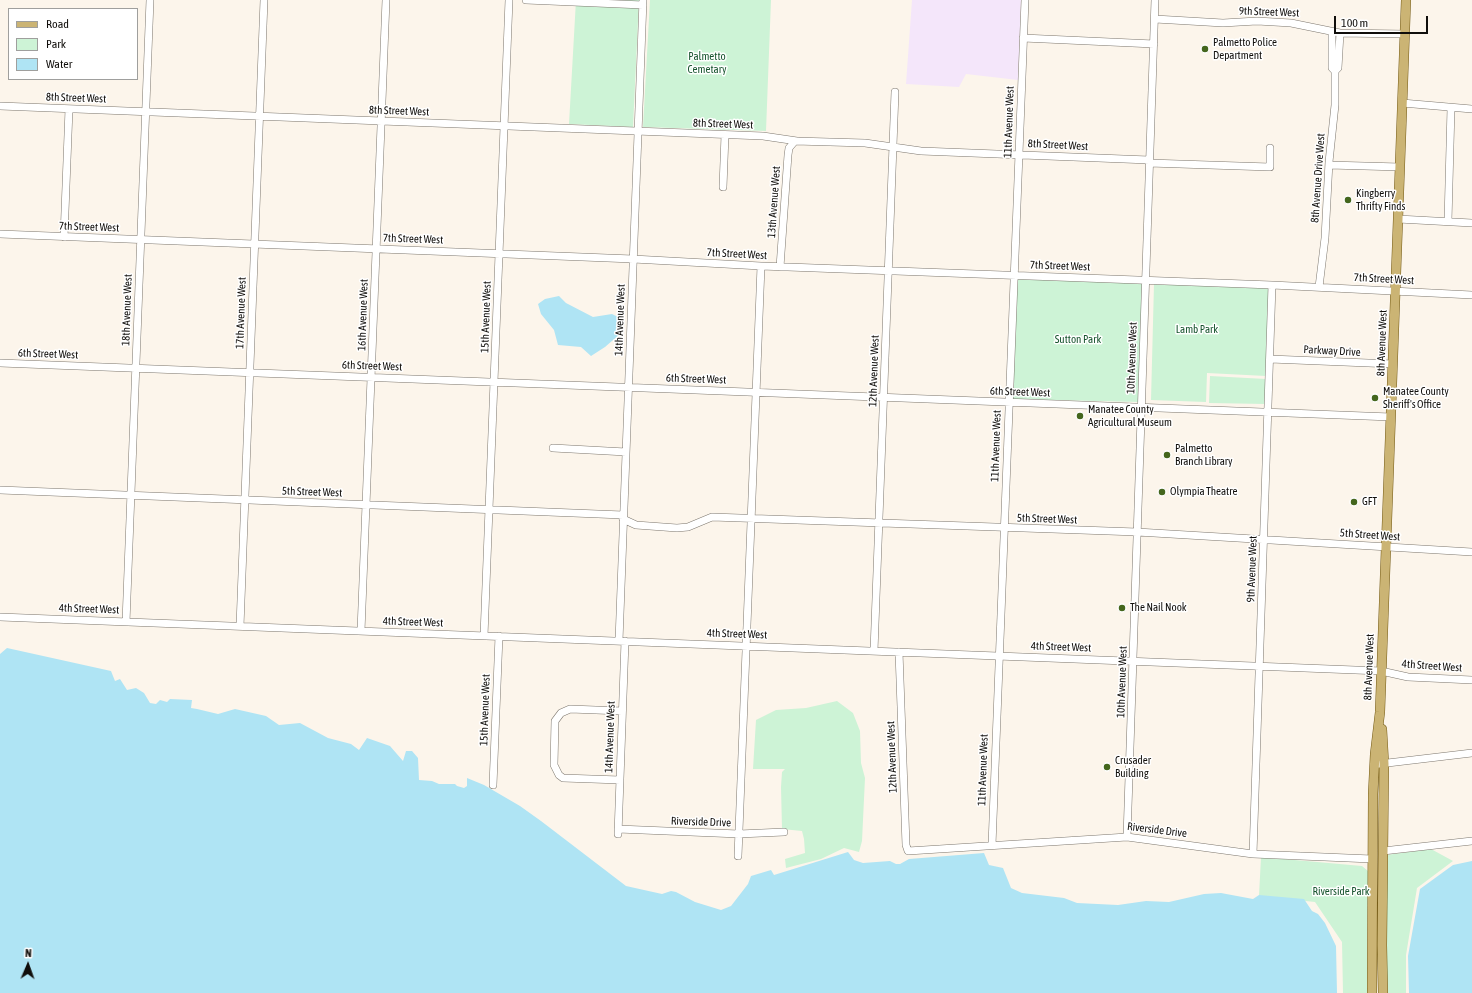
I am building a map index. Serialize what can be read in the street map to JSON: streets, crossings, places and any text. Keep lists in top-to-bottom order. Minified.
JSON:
{"streets":{"main road":["8th Avenue West"],"street":["9th Street West","8th Street West","11th Avenue West","8th Avenue Drive West","13th Avenue West","7th Street West","18th Avenue West","17th Avenue West","16th Avenue West","15th Avenue West","14th Avenue West","Parkway Drive","6th Street West","10th Avenue West","12th Avenue West","5th Street West","9th Avenue West","4th Street West","Riverside Drive"]},"crossings":[["9th Street West","8th Avenue Drive West"],["9th Street West","8th Avenue West"],["9th Street West","10th Avenue West"],["8th Street West","11th Avenue West"],["8th Street West","13th Avenue West"],["8th Street West","18th Avenue West"],["8th Street West","17th Avenue West"],["8th Street West","16th Avenue West"],["8th Street West","15th Avenue West"],["8th Street West","14th Avenue West"],["8th Street West","10th Avenue West"],["8th Street West","12th Avenue West"],["11th Avenue West","7th Street West"],["11th Avenue West","6th Street West"],["11th Avenue West","5th Street West"],["11th Avenue West","4th Street West"],["11th Avenue West","Riverside Drive"],["8th Avenue Drive West","7th Street West"],["13th Avenue West","7th Street West"],["7th Street West","18th Avenue West"],["7th Street West","17th Avenue West"],["7th Street West","16th Avenue West"],["7th Street West","15th Avenue West"],["7th Street West","14th Avenue West"],["7th Street West","8th Avenue West"],["7th Street West","10th Avenue West"],["7th Street West","12th Avenue West"],["7th Street West","9th Avenue West"],["18th Avenue West","6th Street West"],["18th Avenue West","5th Street West"],["18th Avenue West","4th Street West"],["17th Avenue West","6th Street West"],["17th Avenue West","5th Street West"],["17th Avenue West","4th Street West"],["16th Avenue West","6th Street West"],["16th Avenue West","5th Street West"],["16th Avenue West","4th Street West"],["15th Avenue West","6th Street West"],["15th Avenue West","5th Street West"],["15th Avenue West","4th Street West"],["14th Avenue West","6th Street West"],["14th Avenue West","5th Street West"],["14th Avenue West","4th Street West"],["14th Avenue West","Riverside Drive"],["8th Avenue West","Parkway Drive"],["8th Avenue West","6th Street West"],["8th Avenue West","5th Street West"],["8th Avenue West","4th Street West"],["8th Avenue West","Riverside Drive"],["Parkway Drive","9th Avenue West"],["6th Street West","10th Avenue West"],["6th Street West","12th Avenue West"],["6th Street West","9th Avenue West"],["10th Avenue West","5th Street West"],["10th Avenue West","4th Street West"],["10th Avenue West","Riverside Drive"],["12th Avenue West","5th Street West"],["12th Avenue West","4th Street West"],["12th Avenue West","Riverside Drive"],["5th Street West","9th Avenue West"],["9th Avenue West","4th Street West"],["9th Avenue West","Riverside Drive"]],"parks":["Palmetto Cemetary","Lamb Park","Sutton Park","Riverside Park"],"places":["Palmetto Police Department","Kingberry Thrifty Finds","Manatee County Sheriff's Office","Manatee County Agricultural Museum","Palmetto Branch Library","Olympia Theatre","GFT","The Nail Nook","Crusader Building"],"legend":["Road","Park","Water"],"scale_bar":"100 m","north":"top"}
